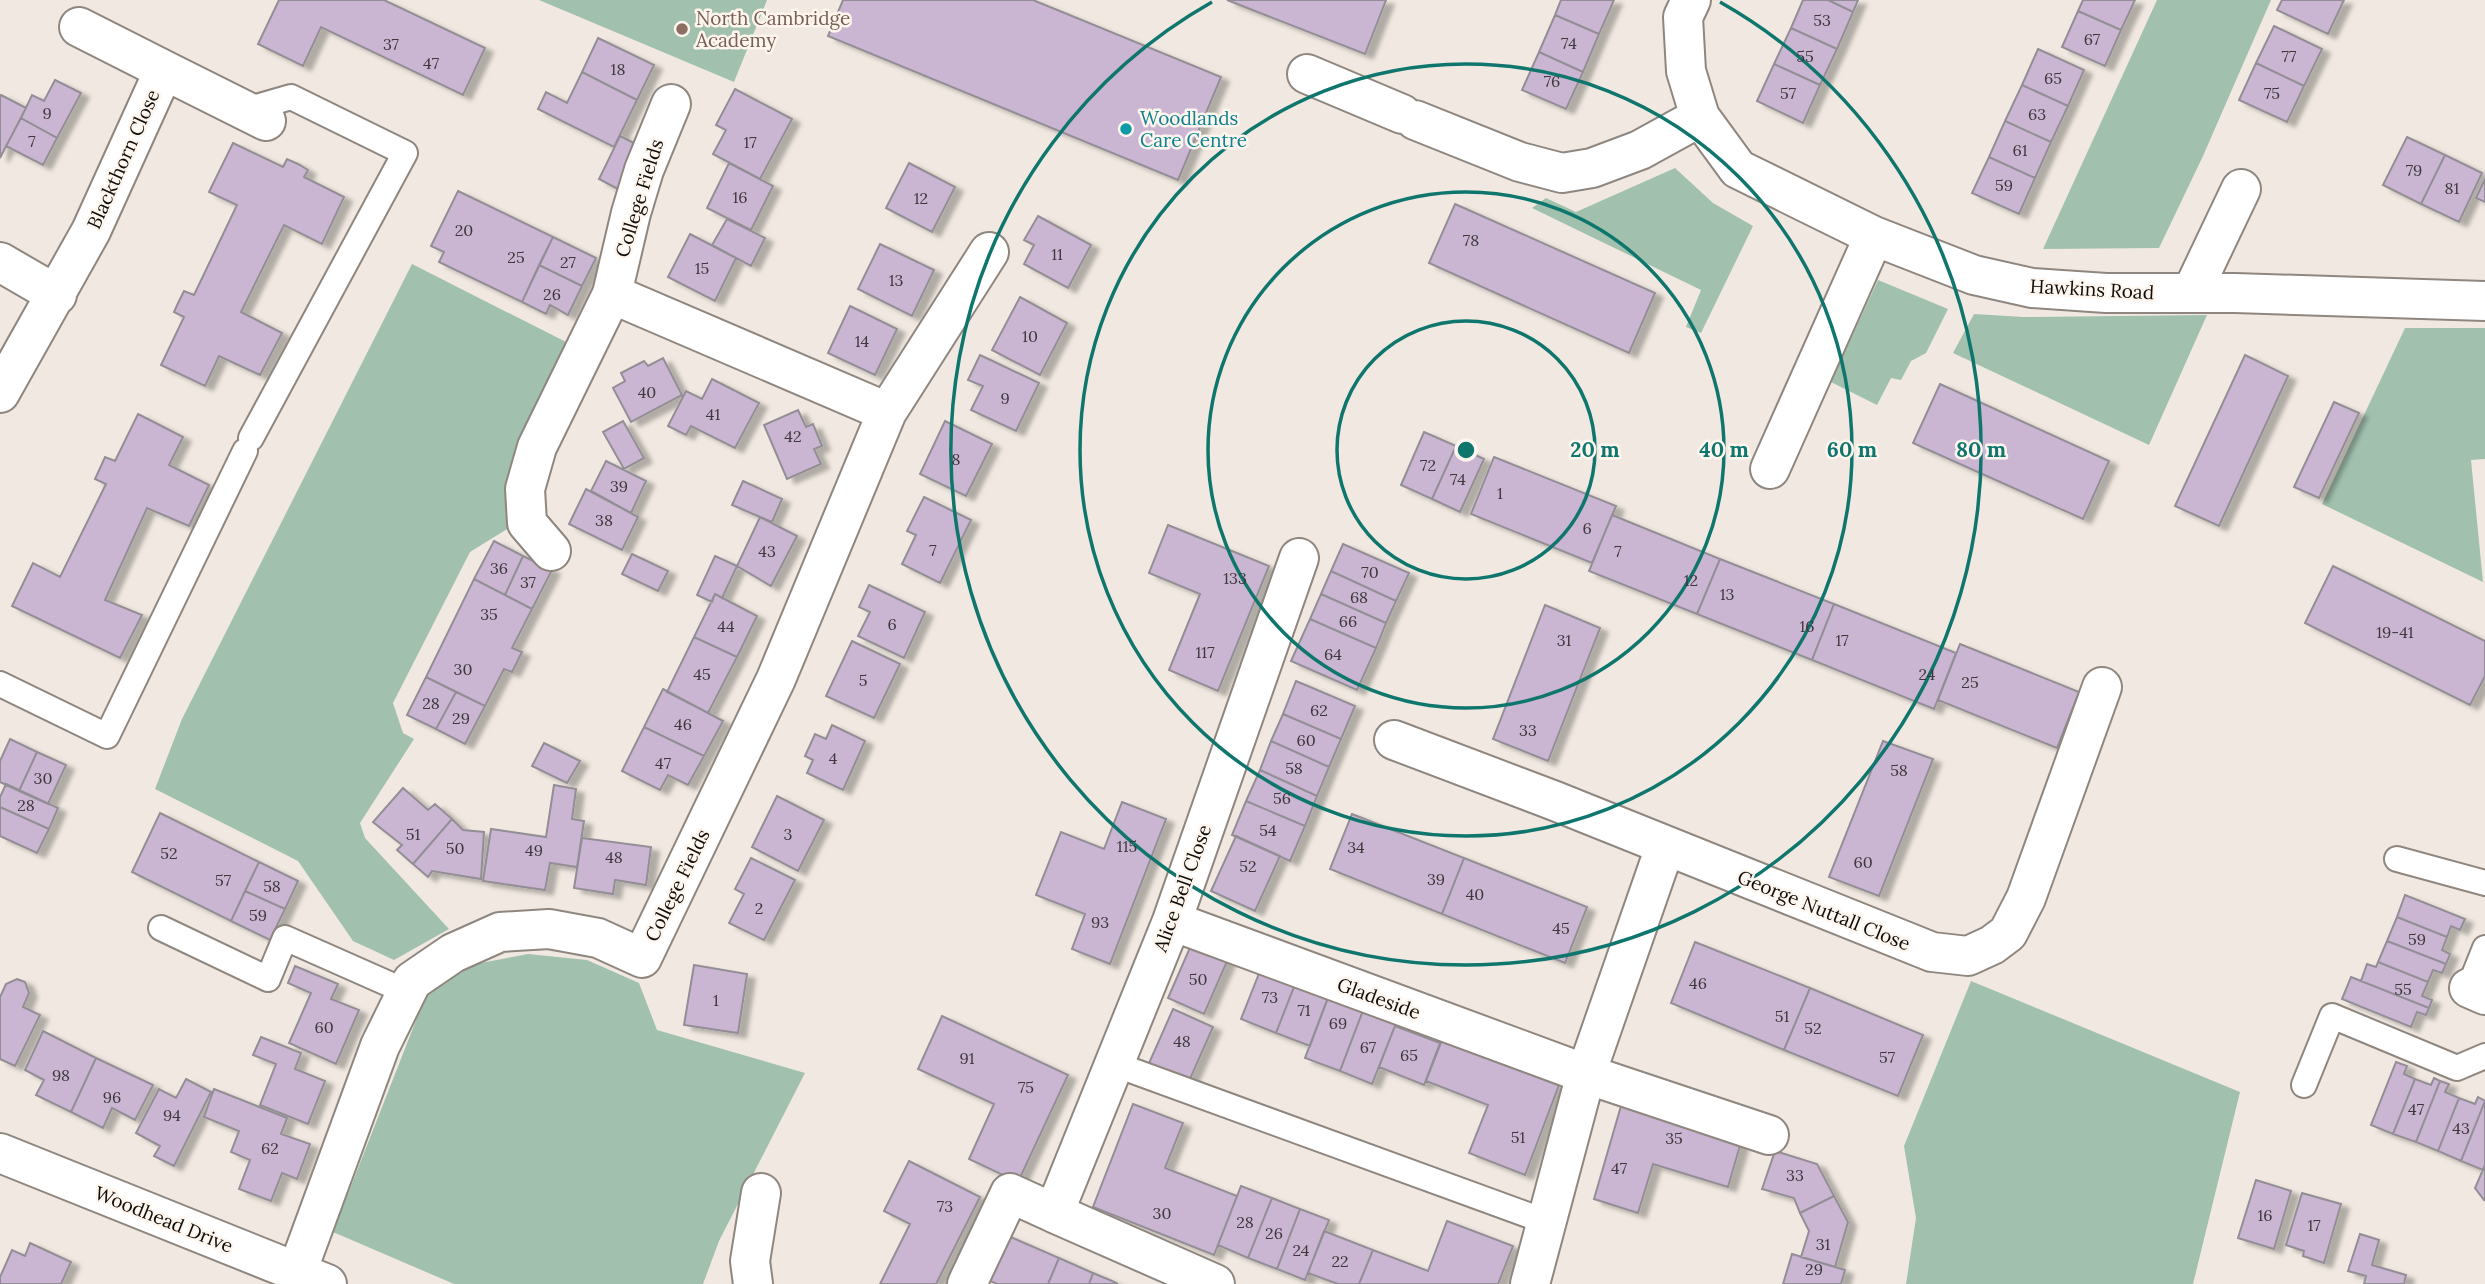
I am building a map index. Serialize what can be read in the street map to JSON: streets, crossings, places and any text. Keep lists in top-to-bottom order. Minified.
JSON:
{"streets":{"street":["Blackthorn Close","College Fields","Hawkins Road","Alice Bell Close","George Nuttall Close","Gladeside","Woodhead Drive"]},"crossings":[["College Fields","Woodhead Drive"],["Alice Bell Close","Gladeside"]],"places":["North Cambridge Academy","Woodlands Care Centre"],"house_numbers":["53","67","74","37","55","77","47","18","65","76","57","75","9","63","7","17","61","79","59","81","16","12","20","78","11","25","27","15","13","26","10","14","40","9","41","42","8","72","74","39","1","38","6","7","43","7","36","70","133","12","37","13","68","35","66","6","44","16","19-41","31","17","117","64","30","45","24","5","25","28","62","29","46","33","60","4","47","58","58","30","56","28","54","51","3","115","34","50","49","52","48","60","52","39","57","58","40","2","59","93","45","59","50","46","55","73","1","71","51","69","60","52","48","67","65","57","91","98","75","96","47","94","43","51","35","62","47","33","73","30","16","28","17","26","31","24","22","29"],"rings":["20 m","40 m","60 m","80 m"]}
